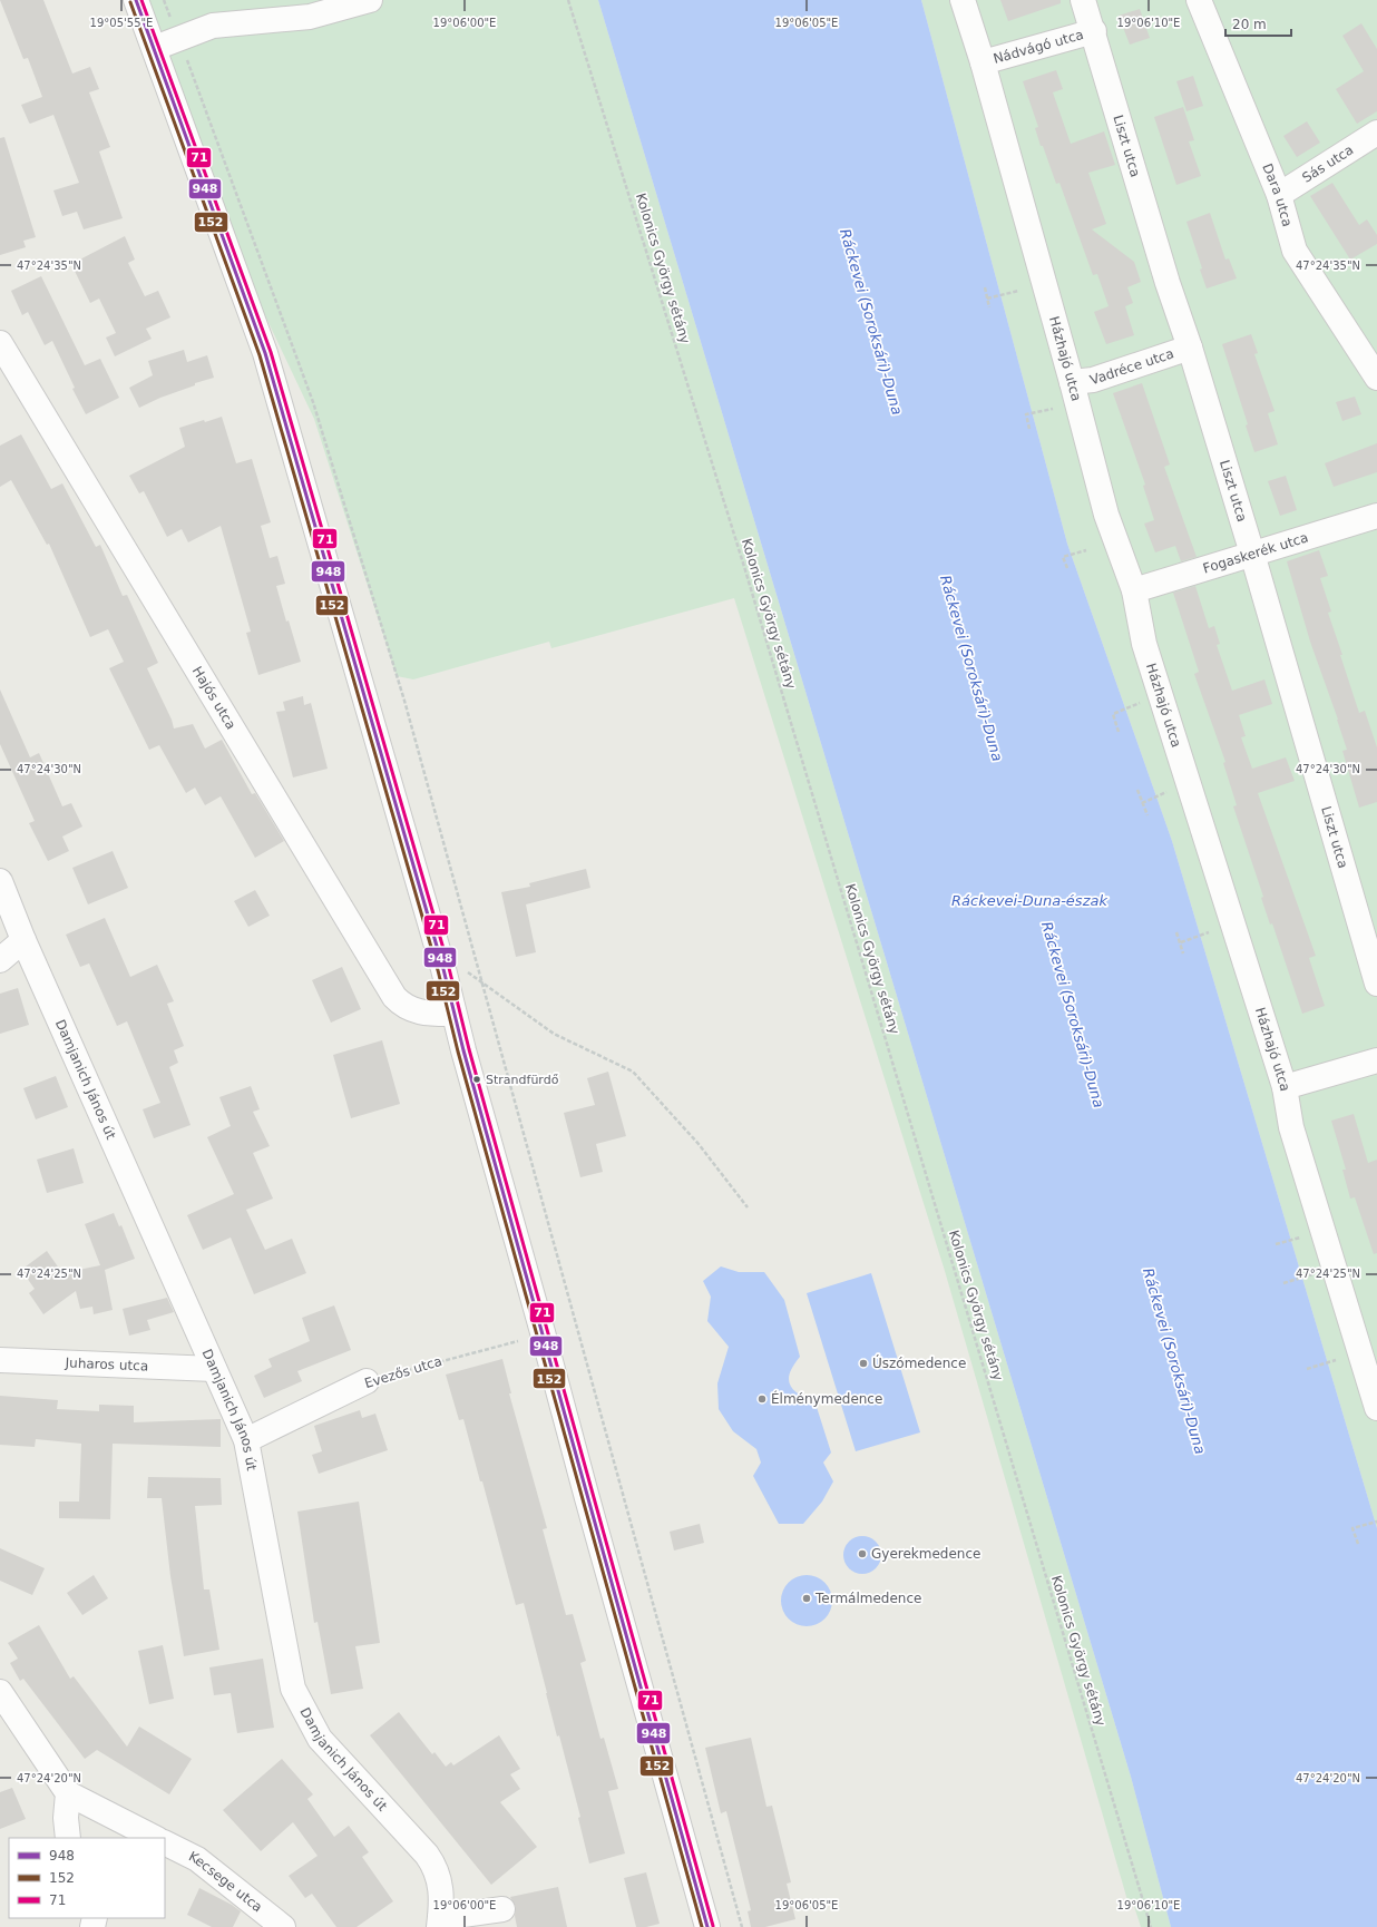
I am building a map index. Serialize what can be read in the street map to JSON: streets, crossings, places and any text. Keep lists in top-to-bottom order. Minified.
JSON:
{"streets":{"street":["Nádvágó utca","Liszt utca","Sás utca","Dara utca","Házhajó utca","Vadréce utca","Fogaskerék utca","Hajós utca","Damjanich János út","Juharos utca","Evezős utca","Kecsege utca"],"path":["Kolonics György sétány"]},"crossings":[["Nádvágó utca","Liszt utca"],["Nádvágó utca","Házhajó utca"],["Liszt utca","Vadréce utca"],["Liszt utca","Fogaskerék utca"],["Sás utca","Dara utca"],["Házhajó utca","Vadréce utca"],["Házhajó utca","Fogaskerék utca"],["Damjanich János út","Juharos utca"],["Damjanich János út","Evezős utca"]],"water":["Ráckevei (Soroksári)-Duna","Ráckevei-Duna-észak"],"places":["Strandfürdő","Úszómedence","Élménymedence","Gyerekmedence","Termálmedence"],"lines":["transit line 948","transit line 71","transit line 152"],"legend":["948","152","71"],"scale_bar":"20 m","coordinates":["19°05'55\"E","19°06'00\"E","19°06'05\"E","19°06'10\"E","47°24'35\"N","47°24'30\"N","47°24'25\"N","47°24'20\"N"]}
